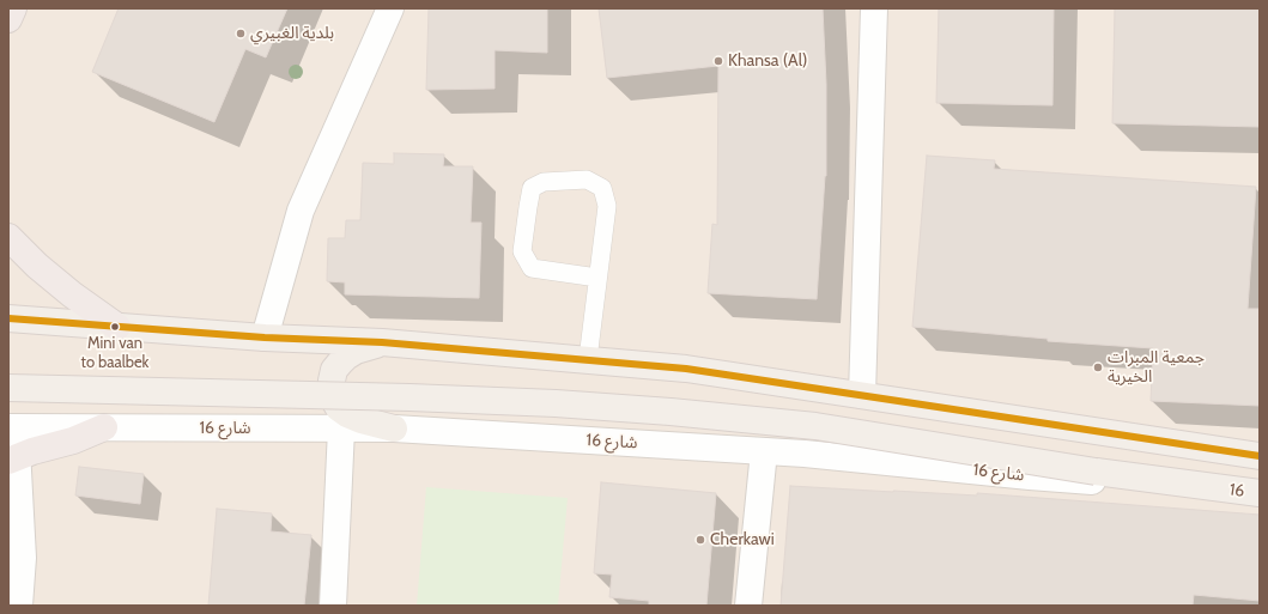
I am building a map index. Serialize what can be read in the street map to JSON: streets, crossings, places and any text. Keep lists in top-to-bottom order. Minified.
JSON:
{"streets":{"main road":["شارع 16","16"]},"crossings":[["شارع 16","16"]],"places":["بلدية الغبيري","Khansa (Al)","Mini van to baalbek","جمعية المبرات الخيرية","Cherkawi"]}
